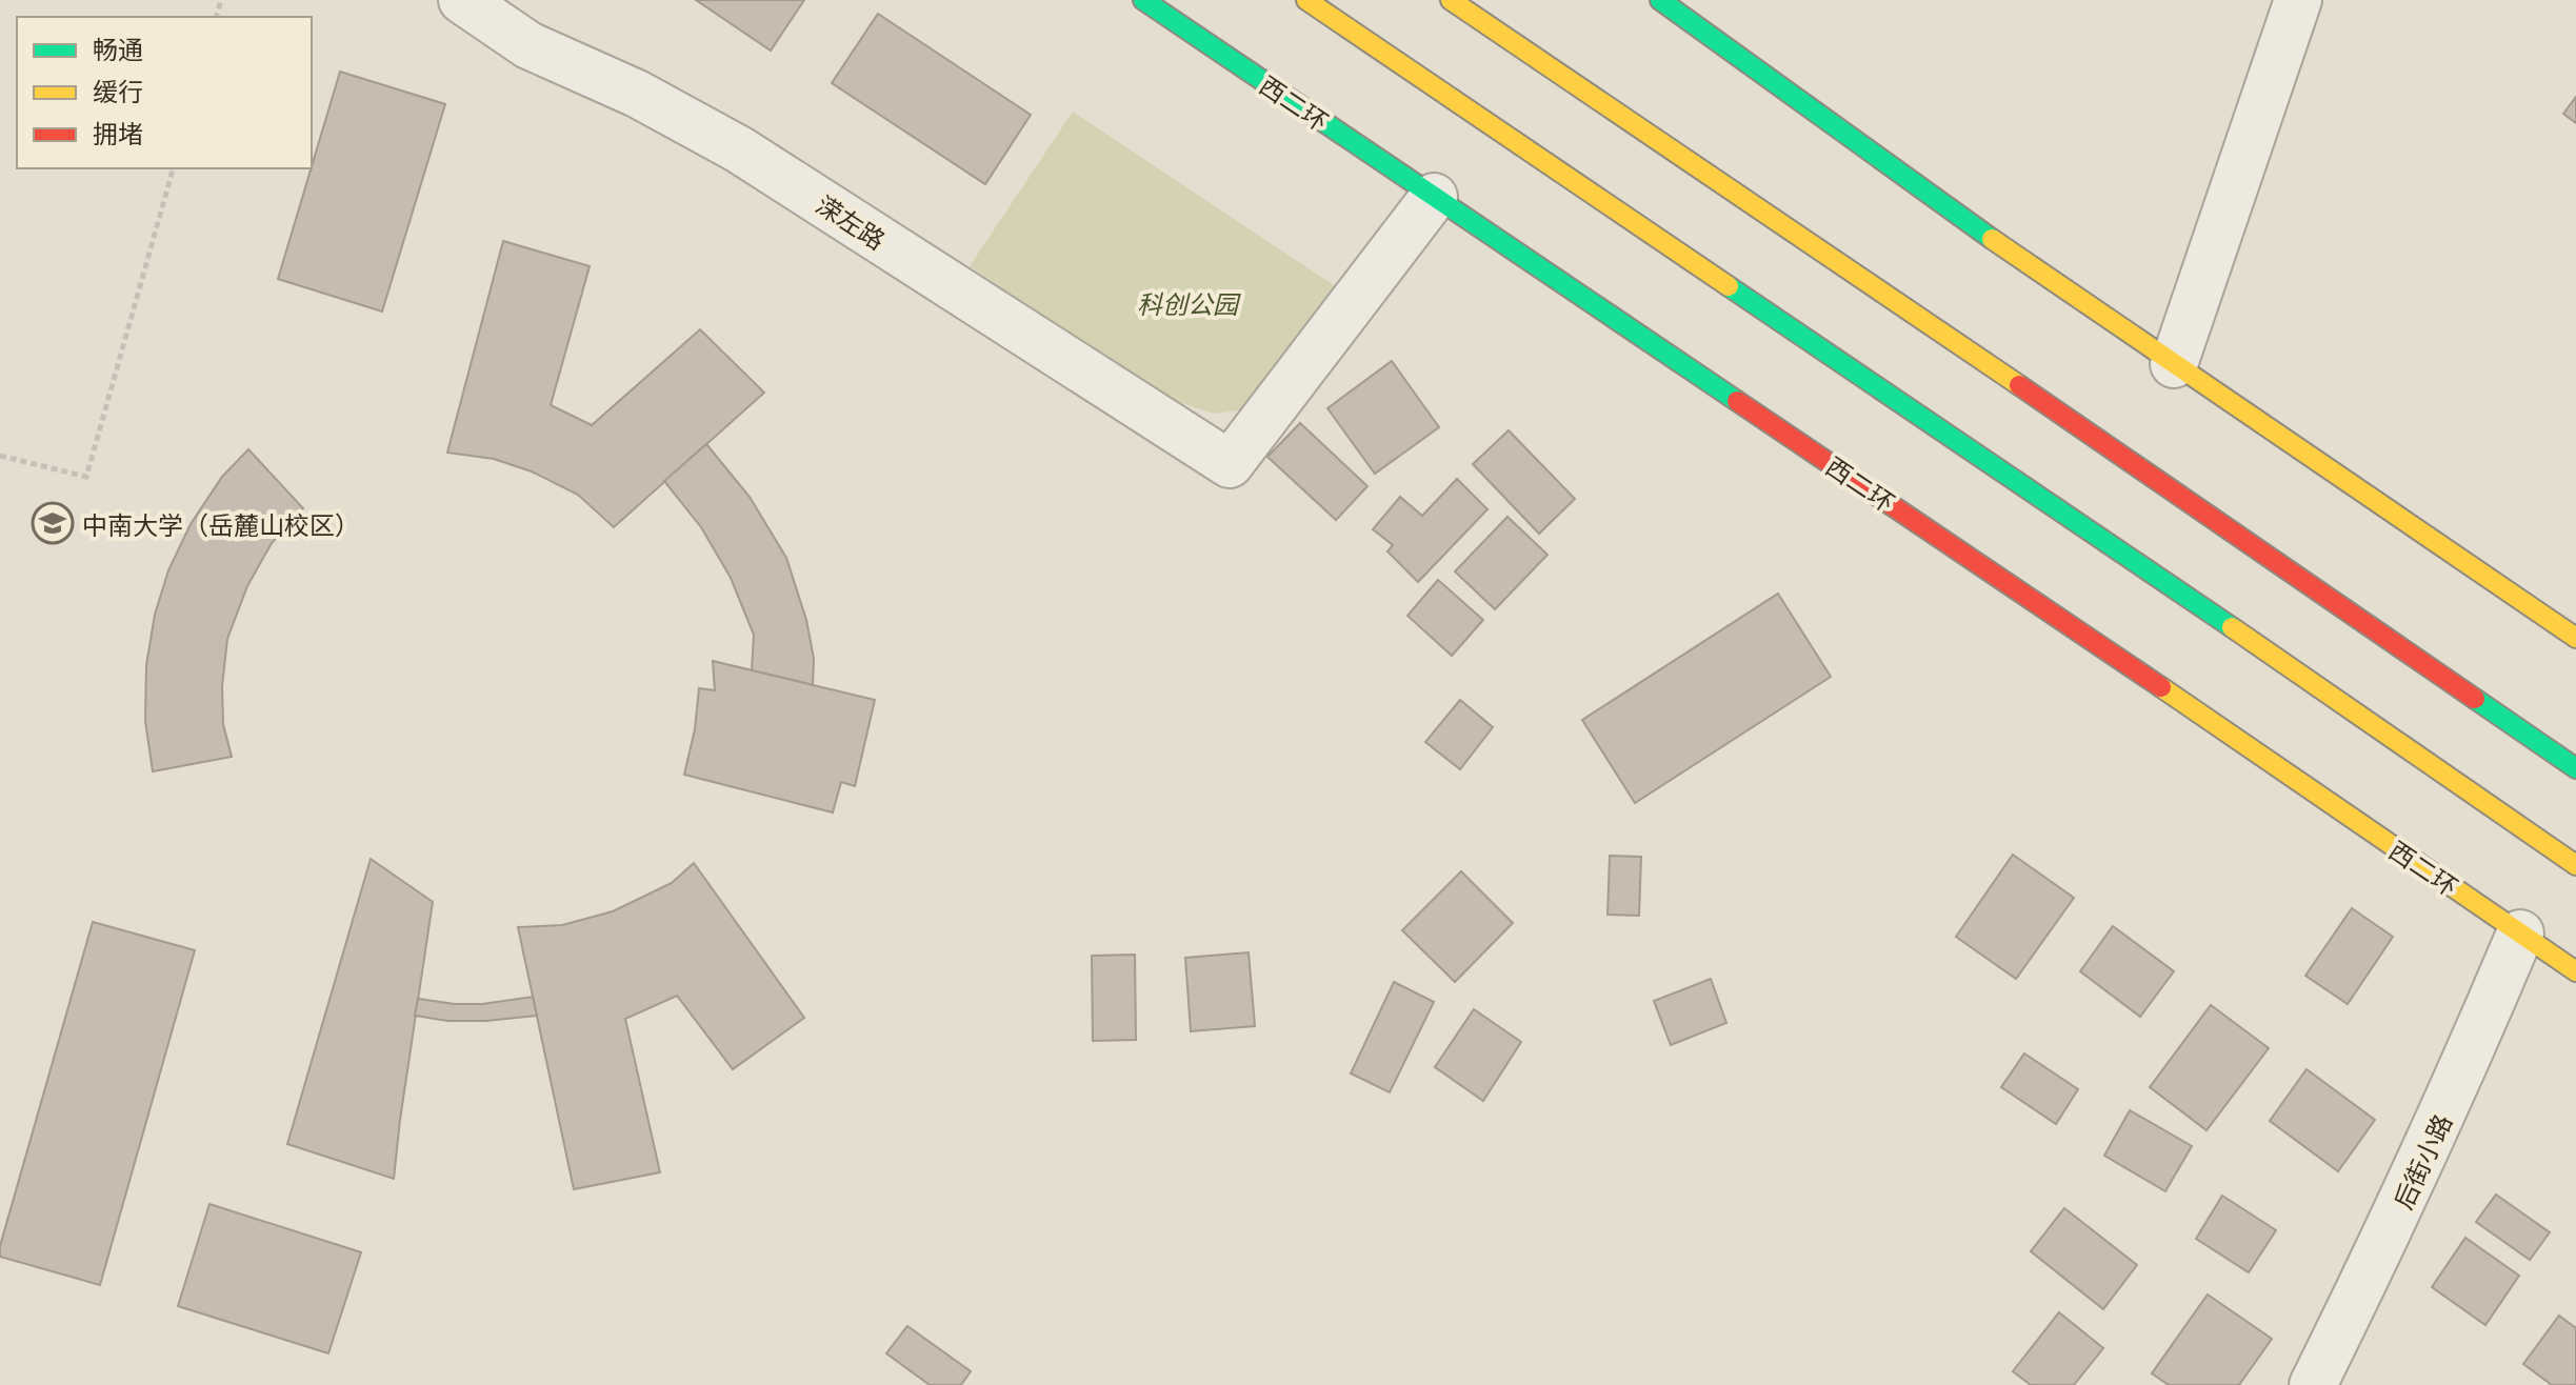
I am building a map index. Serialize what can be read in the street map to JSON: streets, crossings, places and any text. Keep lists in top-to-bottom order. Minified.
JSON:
{"streets":{"main road":["西二环"],"street":["溁左路","后街小路"]},"crossings":[["西二环","溁左路"],["西二环","后街小路"]],"parks":["科创公园"],"places":{"school or university":["中南大学（岳麓山校区）"]},"legend":["畅通","缓行","拥堵"]}
